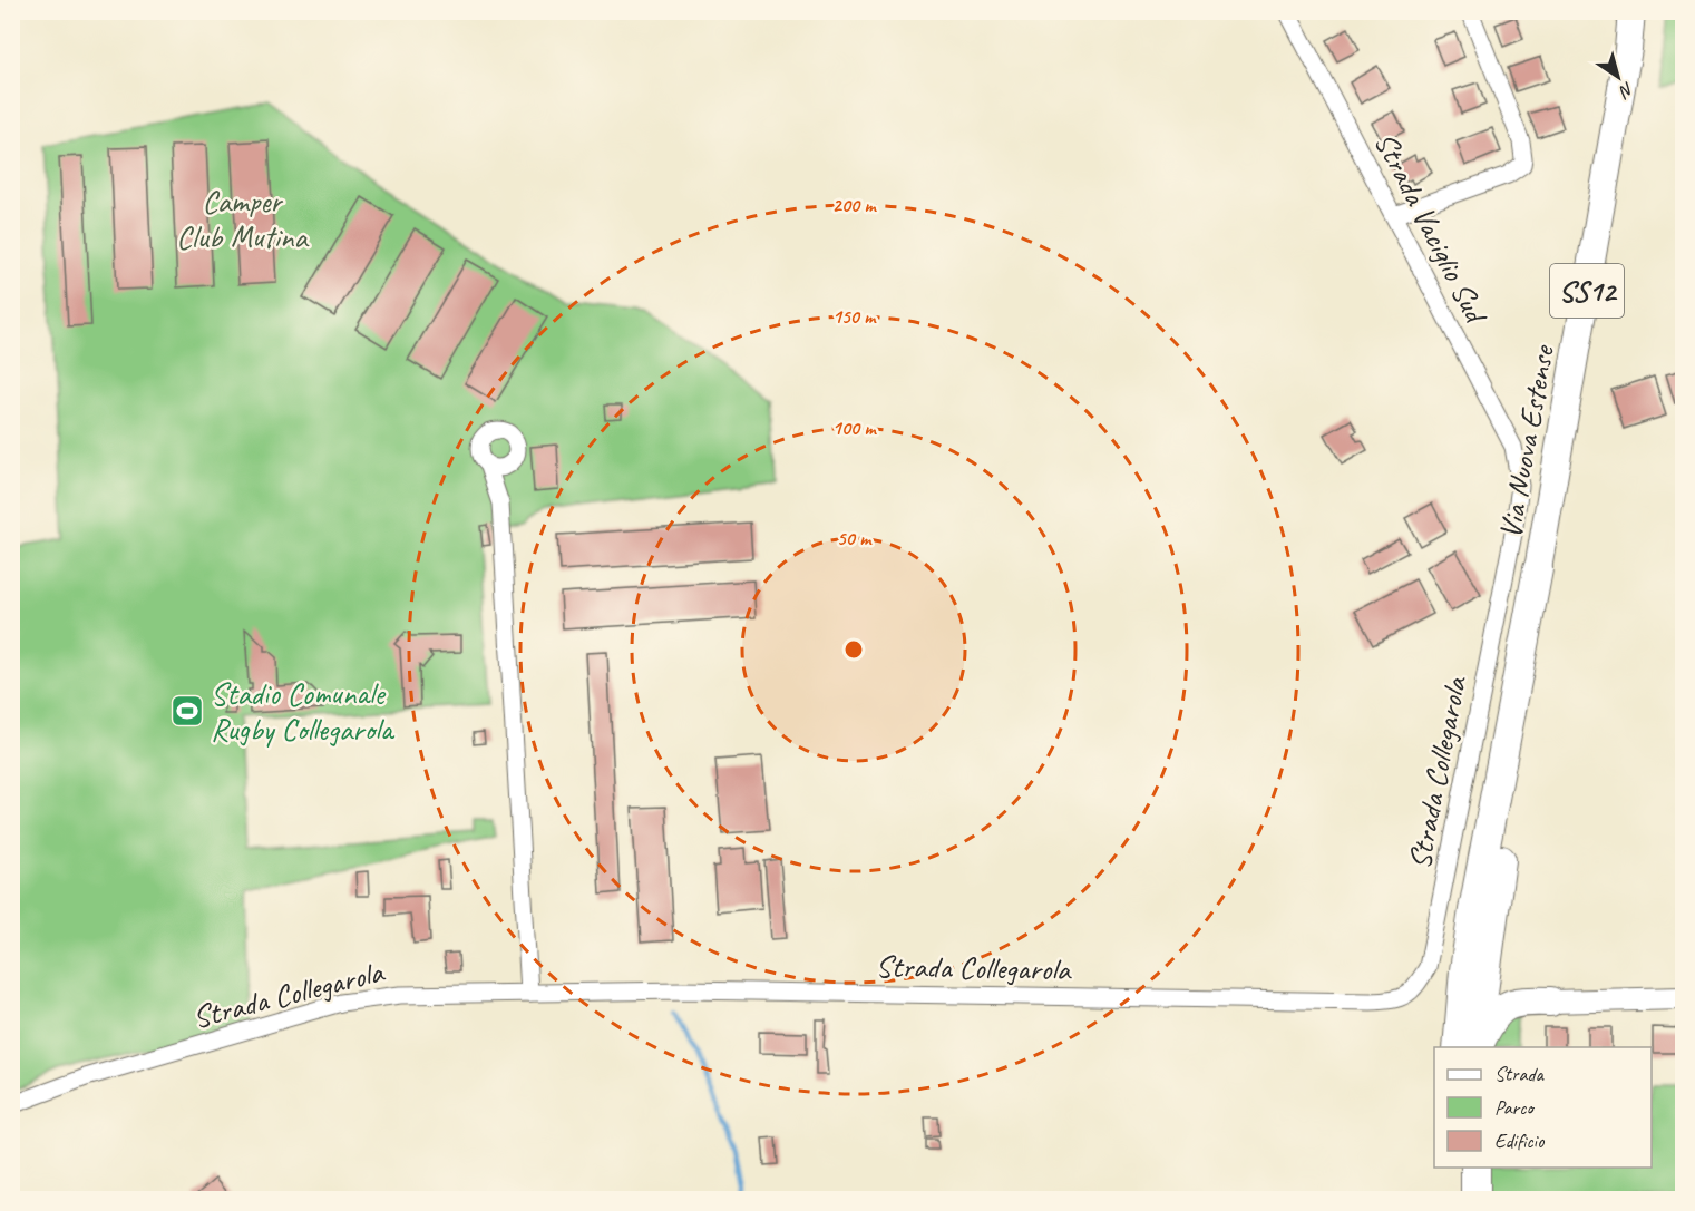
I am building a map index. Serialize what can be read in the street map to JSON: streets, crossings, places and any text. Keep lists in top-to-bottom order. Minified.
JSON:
{"streets":{"highway":["SS12","Via Nuova Estense"],"street":["Strada Vaciglio Sud","Strada Collegarola"]},"crossings":[["Strada Vaciglio Sud","Strada Collegarola"]],"parks":["Camper Club Mutina"],"places":{"sports":["Stadio Comunale Rugby Collegarola"]},"legend":["Strada","Parco","Edificio"],"north":"bottom right","rings":["200 m","150 m","100 m","50 m"]}
